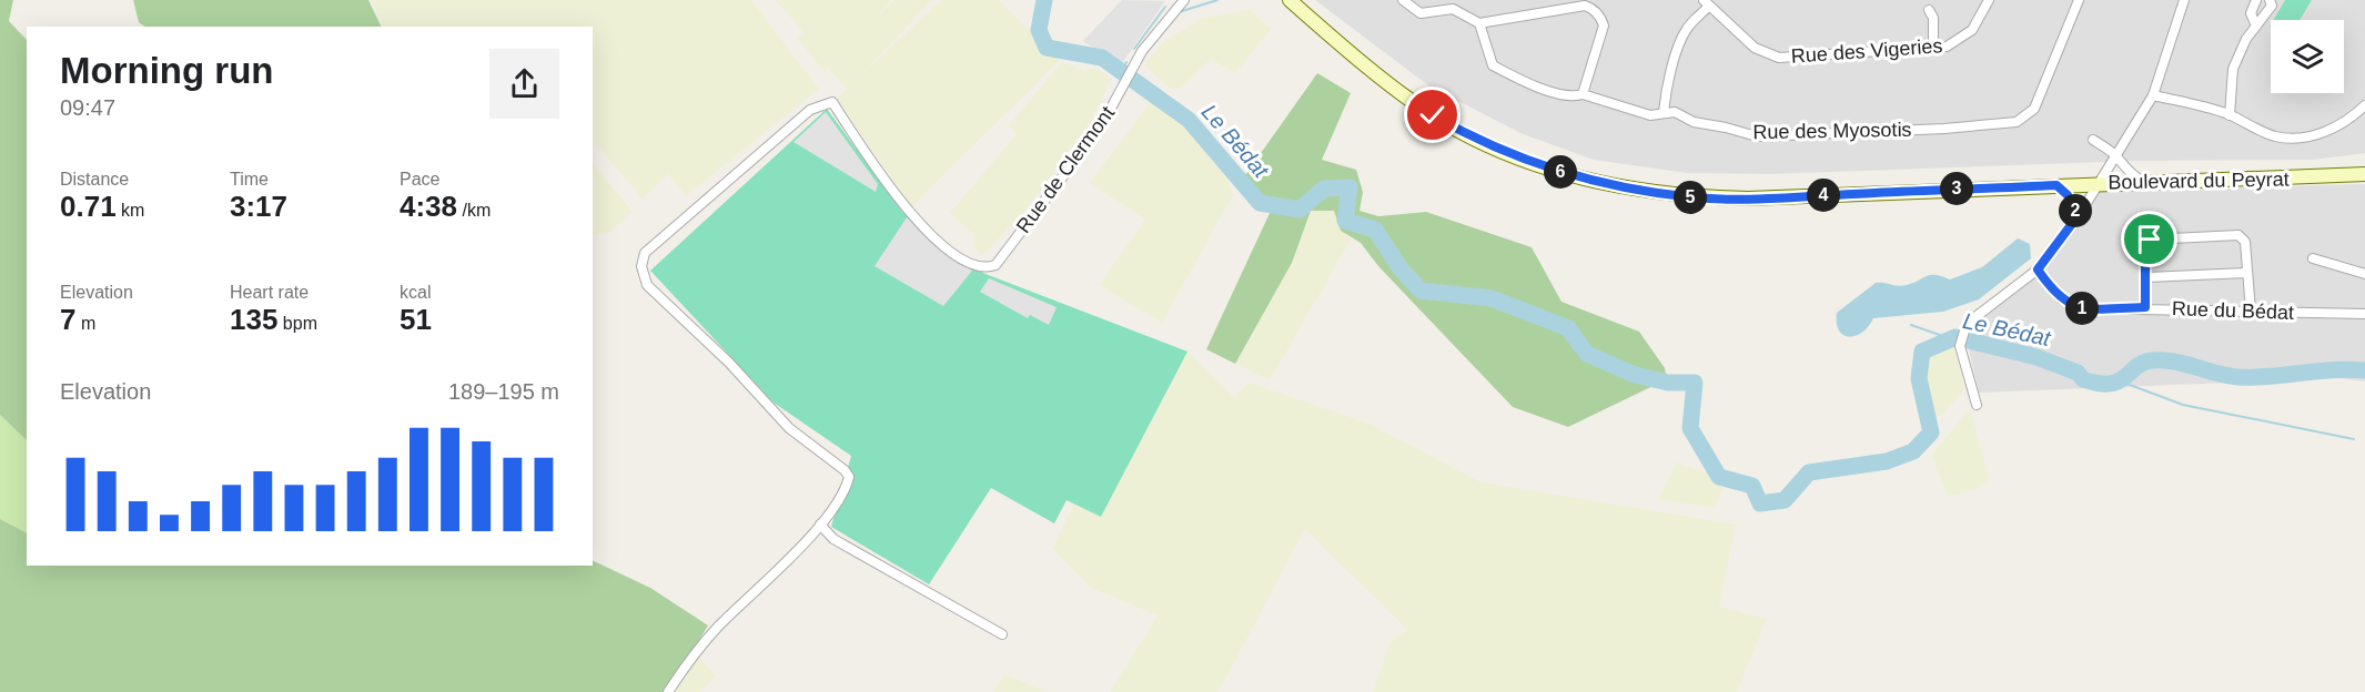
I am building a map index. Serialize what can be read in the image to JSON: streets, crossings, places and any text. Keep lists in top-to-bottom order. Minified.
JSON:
{"streets":{"main road":["Boulevard du Peyrat"],"street":["Rue des Vigeries","Rue des Myosotis","Rue de Clermont","Rue du Bédat"]},"water":["Le Bédat"],"page":{"heading":["Morning run","09:47"],"stats":[["Distance","0.71 km"],["Time","3:17"],["Pace","4:38 /km"],["Elevation","7 m"],["Heart rate","135 bpm"],["kcal","51"]],"pins":["6","3","4","5","2","1"],"chart":["Elevation","189–195 m"]}}
